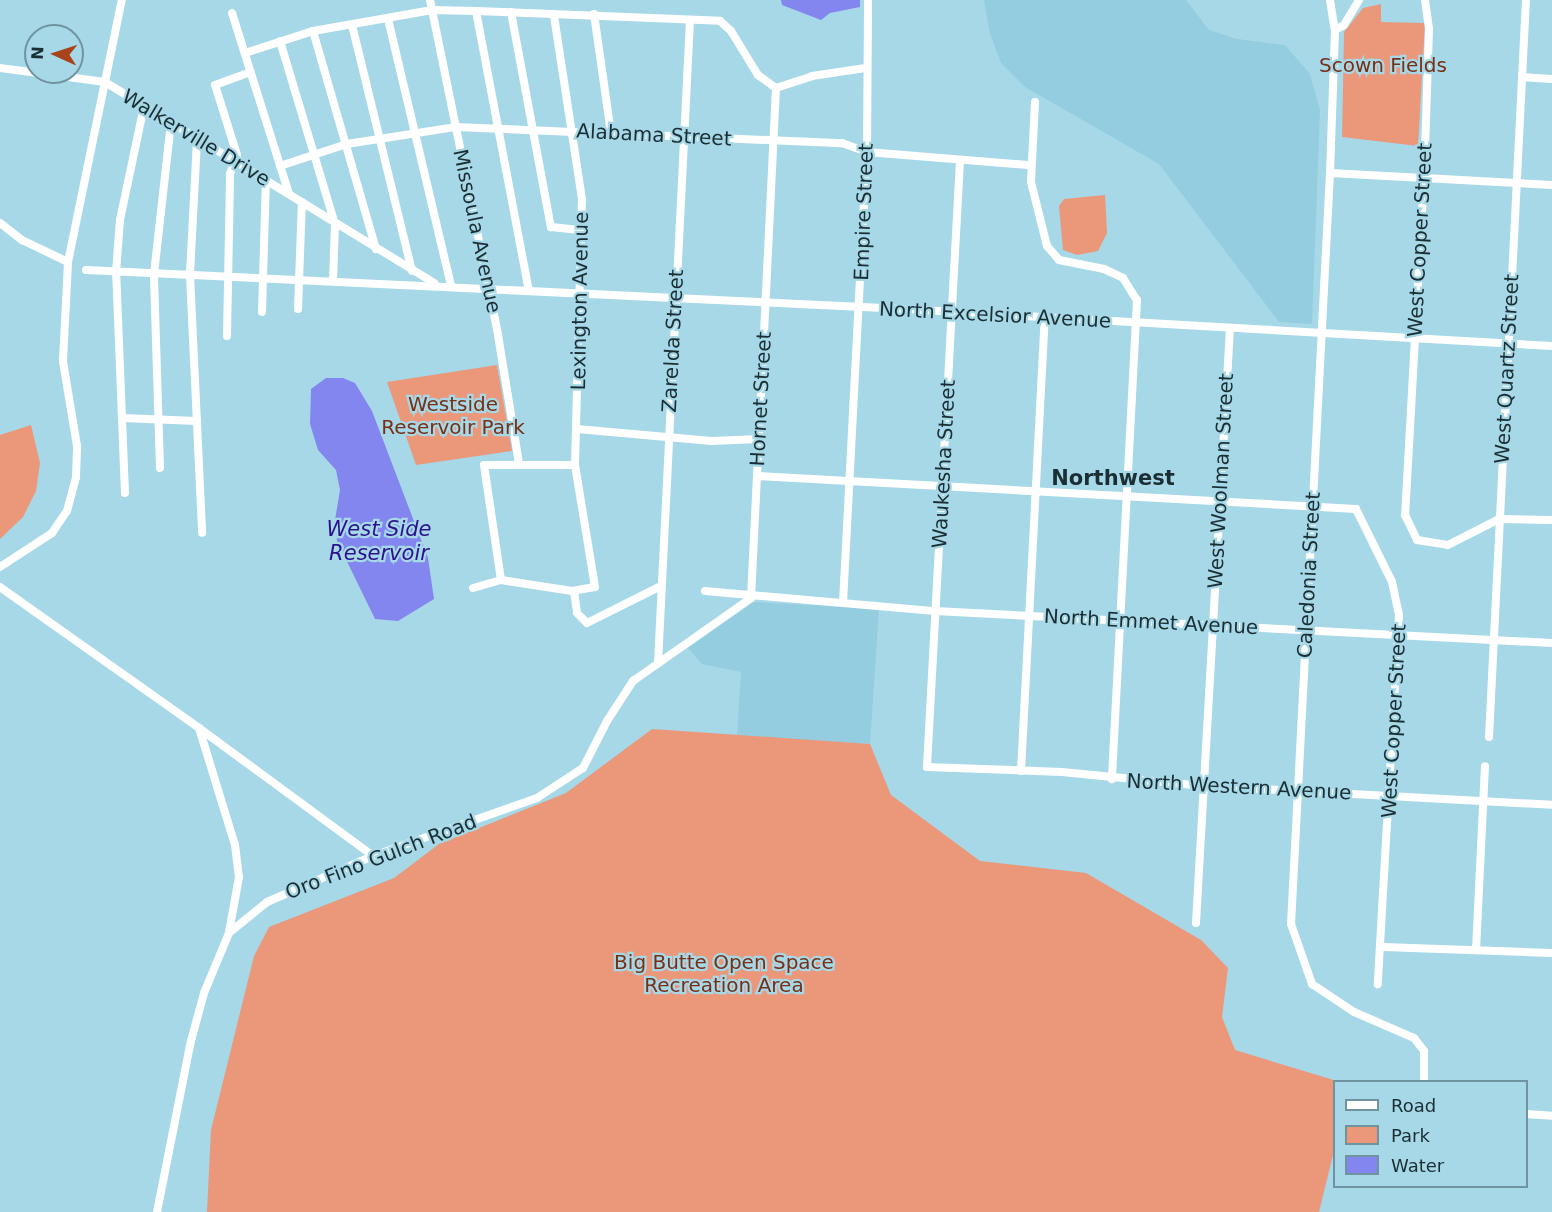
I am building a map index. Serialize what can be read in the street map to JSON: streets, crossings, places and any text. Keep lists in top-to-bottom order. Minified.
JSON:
{"streets":{"street":["Alabama Street","Walkerville Drive","Empire Street","Missoula Avenue","West Copper Street","Lexington Avenue","North Excelsior Avenue","Zarelda Street","West Quartz Street","Hornet Street","Waukesha Street","West Woolman Street","Caledonia Street","North Emmet Avenue","North Western Avenue","Oro Fino Gulch Road"]},"crossings":[["Alabama Street","Empire Street"],["Alabama Street","Missoula Avenue"],["Alabama Street","Lexington Avenue"],["Alabama Street","Zarelda Street"],["Alabama Street","Hornet Street"],["Alabama Street","Waukesha Street"],["Walkerville Drive","North Excelsior Avenue"],["Empire Street","North Excelsior Avenue"],["Empire Street","North Emmet Avenue"],["Missoula Avenue","North Excelsior Avenue"],["West Copper Street","North Excelsior Avenue"],["West Copper Street","West Quartz Street"],["West Copper Street","Caledonia Street"],["West Copper Street","North Emmet Avenue"],["West Copper Street","North Western Avenue"],["Lexington Avenue","North Excelsior Avenue"],["North Excelsior Avenue","Zarelda Street"],["North Excelsior Avenue","West Quartz Street"],["North Excelsior Avenue","Hornet Street"],["North Excelsior Avenue","Waukesha Street"],["North Excelsior Avenue","West Woolman Street"],["North Excelsior Avenue","Caledonia Street"],["Zarelda Street","Oro Fino Gulch Road"],["West Quartz Street","North Emmet Avenue"],["Hornet Street","North Emmet Avenue"],["Waukesha Street","North Emmet Avenue"],["Waukesha Street","North Western Avenue"],["West Woolman Street","North Emmet Avenue"],["West Woolman Street","North Western Avenue"],["Caledonia Street","North Emmet Avenue"],["Caledonia Street","North Western Avenue"]],"districts":["Northwest"],"water":["West Side Reservoir"],"parks":["Scown Fields","Westside Reservoir Park","Big Butte Open Space Recreation Area"],"legend":["Road","Park","Water"],"north":"left"}
